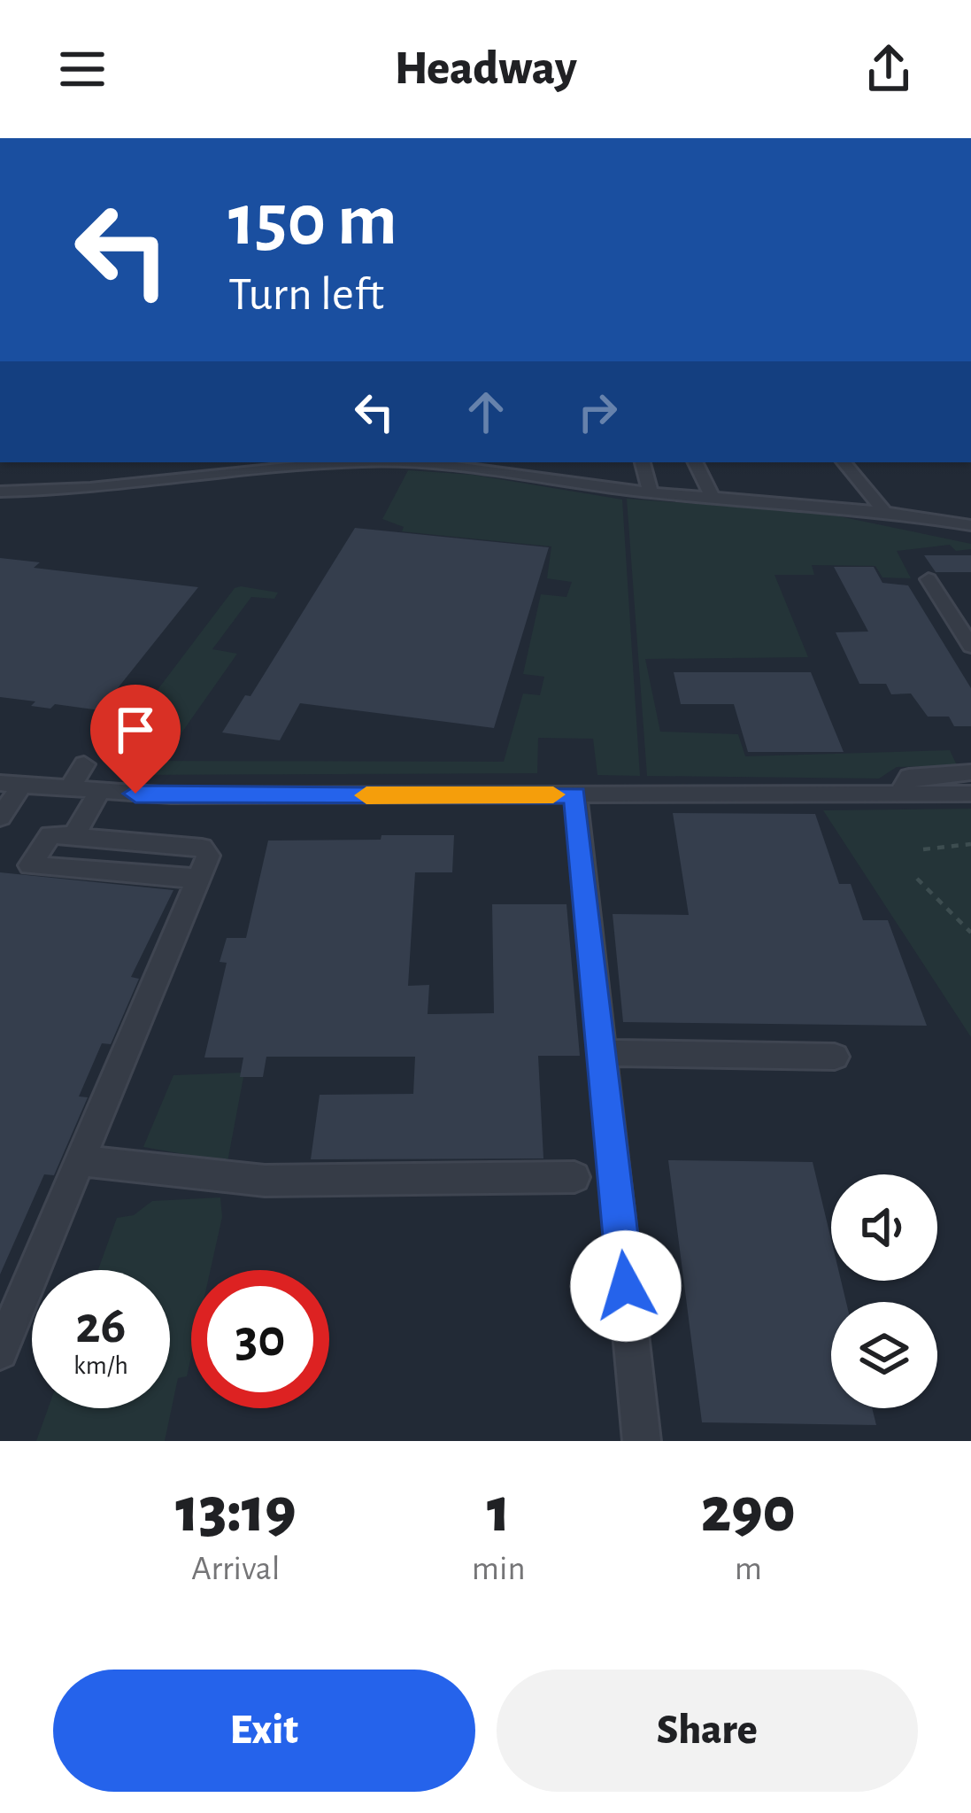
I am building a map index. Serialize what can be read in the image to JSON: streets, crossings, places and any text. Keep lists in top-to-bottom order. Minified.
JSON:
{"page":{"header":"Headway","turn":["150 m","Turn left"],"speed":"26 km/h","limit":"30","eta":["13:19","Arrival","1","min","290","m"],"buttons":["Exit","Share"]}}
